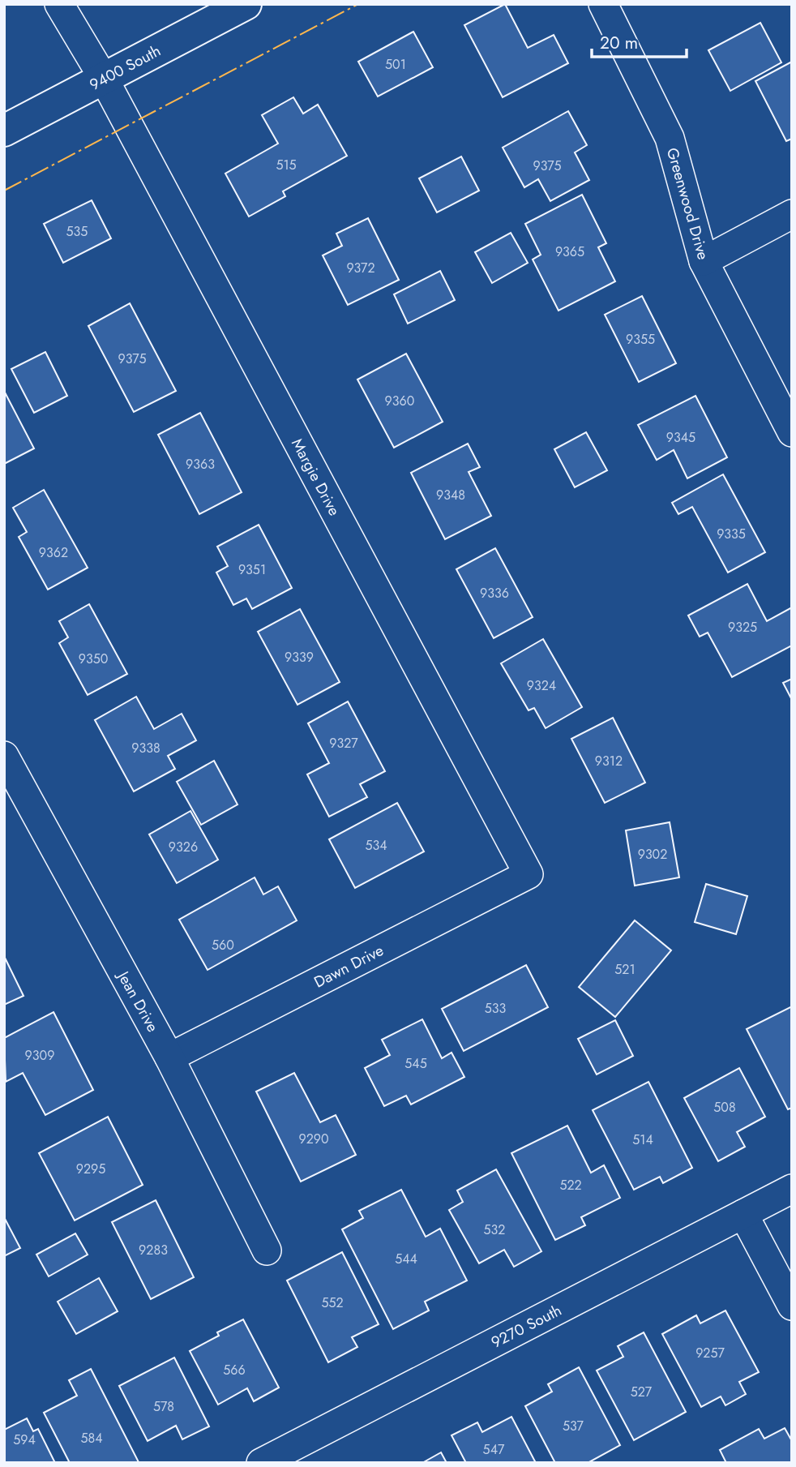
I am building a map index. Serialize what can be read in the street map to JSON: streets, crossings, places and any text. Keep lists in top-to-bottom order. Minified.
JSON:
{"streets":{"street":["9400 South","Greenwood Drive","Margie Drive","Dawn Drive","Jean Drive","9270 South"]},"crossings":[["9400 South","Margie Drive"],["Margie Drive","Dawn Drive"],["Dawn Drive","Jean Drive"]],"house_numbers":["501","515","9375","535","9365","9372","9355","9375","9360","9345","9363","9348","9335","9362","9351","9336","9325","9339","9350","9324","9327","9338","9312","534","9326","9302","560","521","533","9309","545","508","9290","514","9295","522","532","9283","544","552","9257","566","527","578","537","584","594","547"],"scale_bar":"20 m"}
